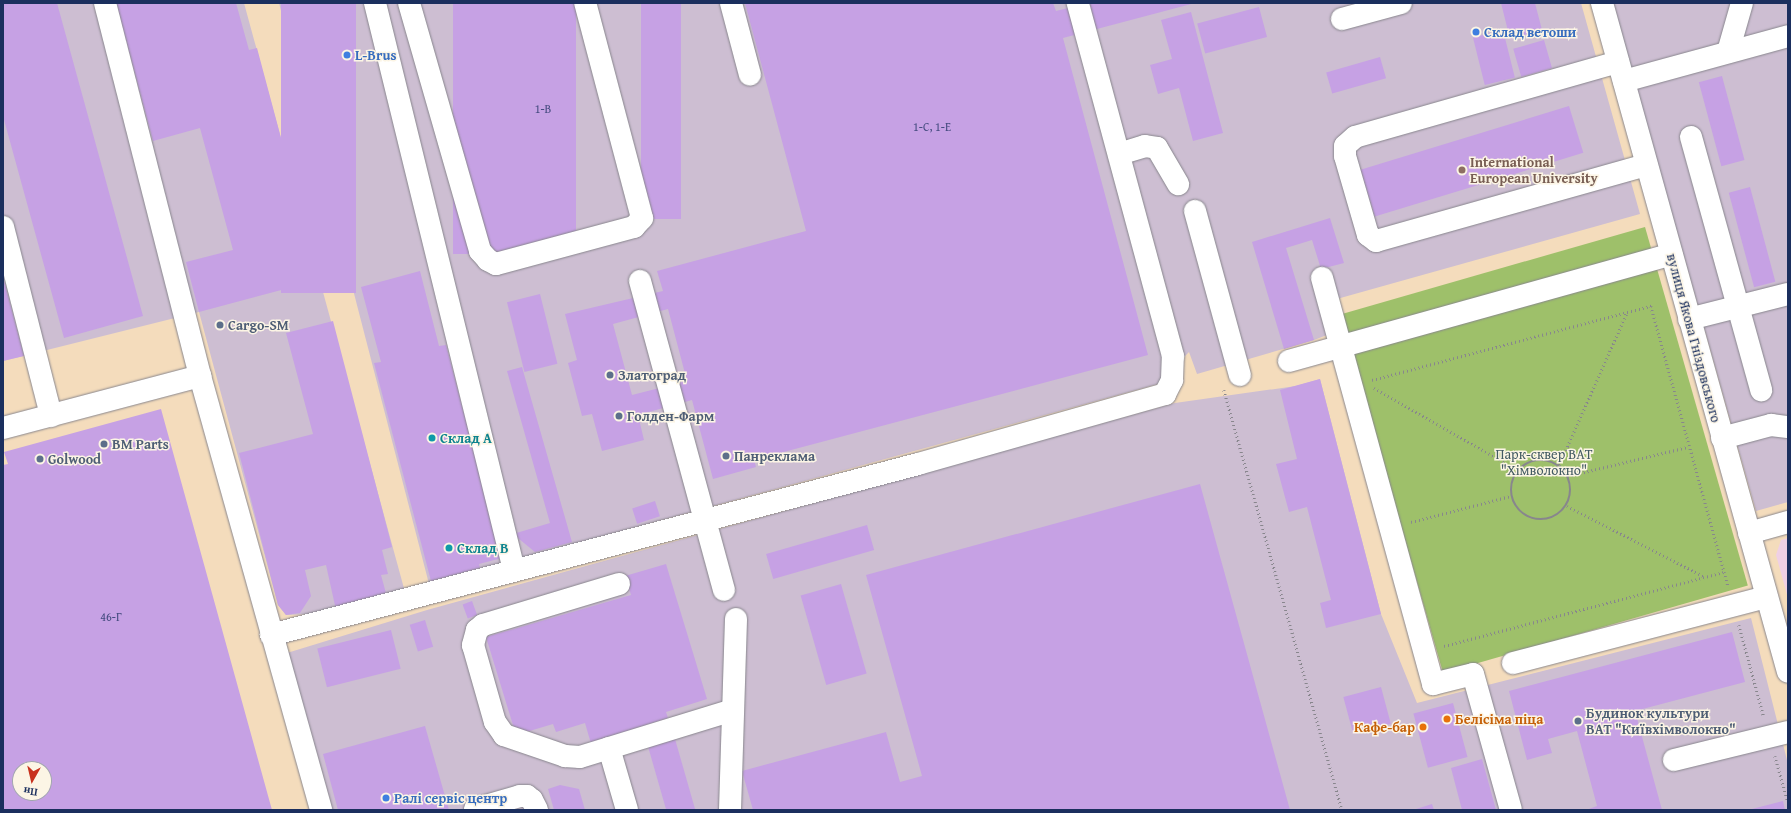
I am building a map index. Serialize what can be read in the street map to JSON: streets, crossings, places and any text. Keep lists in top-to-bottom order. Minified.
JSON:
{"streets":{"street":["вулиця Якова Гніздовського"]},"parks":["Парк-сквер ВАТ \"Хімволокно\""],"places":["Склад ветоши","L-Brus","International European University","Cargo-SM","Златоград","Голден-Фарм","Склад A","BM Parts","Панреклама","Golwood","Склад B","Белісіма піца","Будинок культури ВАТ \"Київхімволокно\"","Кафе-бар","Ралі сервіс центр"],"house_numbers":["1-В","1-С, 1-E","46-Г"],"north":"bottom"}
